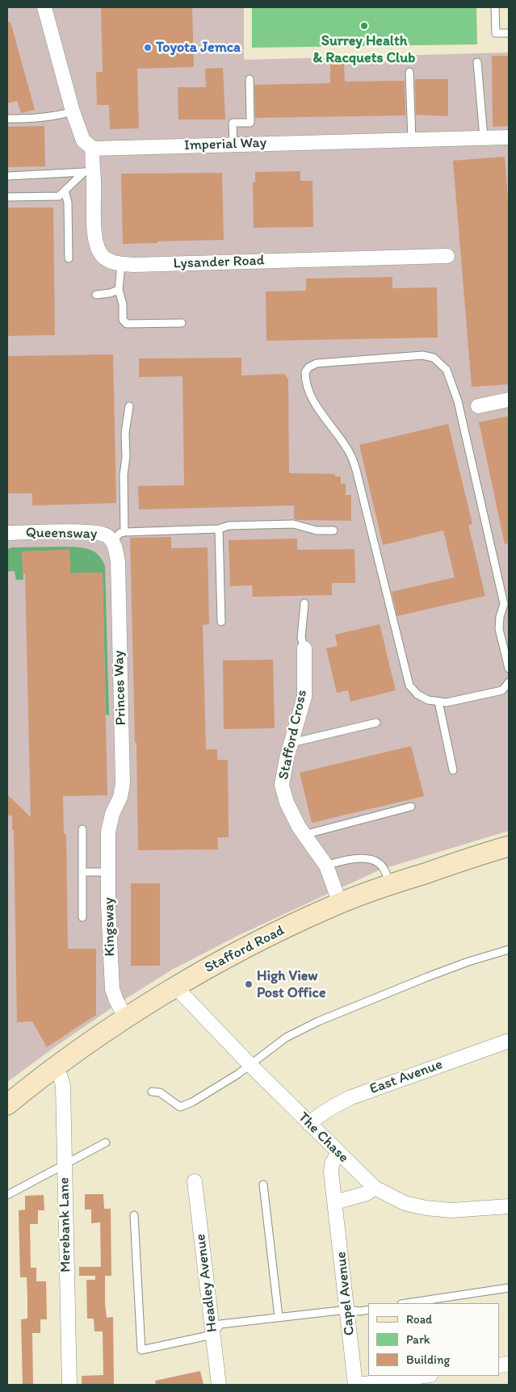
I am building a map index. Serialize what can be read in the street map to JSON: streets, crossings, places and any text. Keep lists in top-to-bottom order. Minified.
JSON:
{"streets":{"main road":["Stafford Road"],"street":["Imperial Way","Lysander Road","Queensway","Princes Way","Stafford Cross","Kingsway","East Avenue","The Chase","Merebank Lane","Headley Avenue","Capel Avenue"]},"crossings":[["Imperial Way","Lysander Road"],["Queensway","Princes Way"],["Princes Way","Kingsway"],["Stafford Cross","Stafford Road"],["Kingsway","Stafford Road"],["Stafford Road","The Chase"],["Stafford Road","Merebank Lane"],["East Avenue","The Chase"],["The Chase","Capel Avenue"]],"places":["Surrey Health & Racquets Club","Toyota Jemca","High View Post Office"],"legend":["Road","Park","Building"]}
